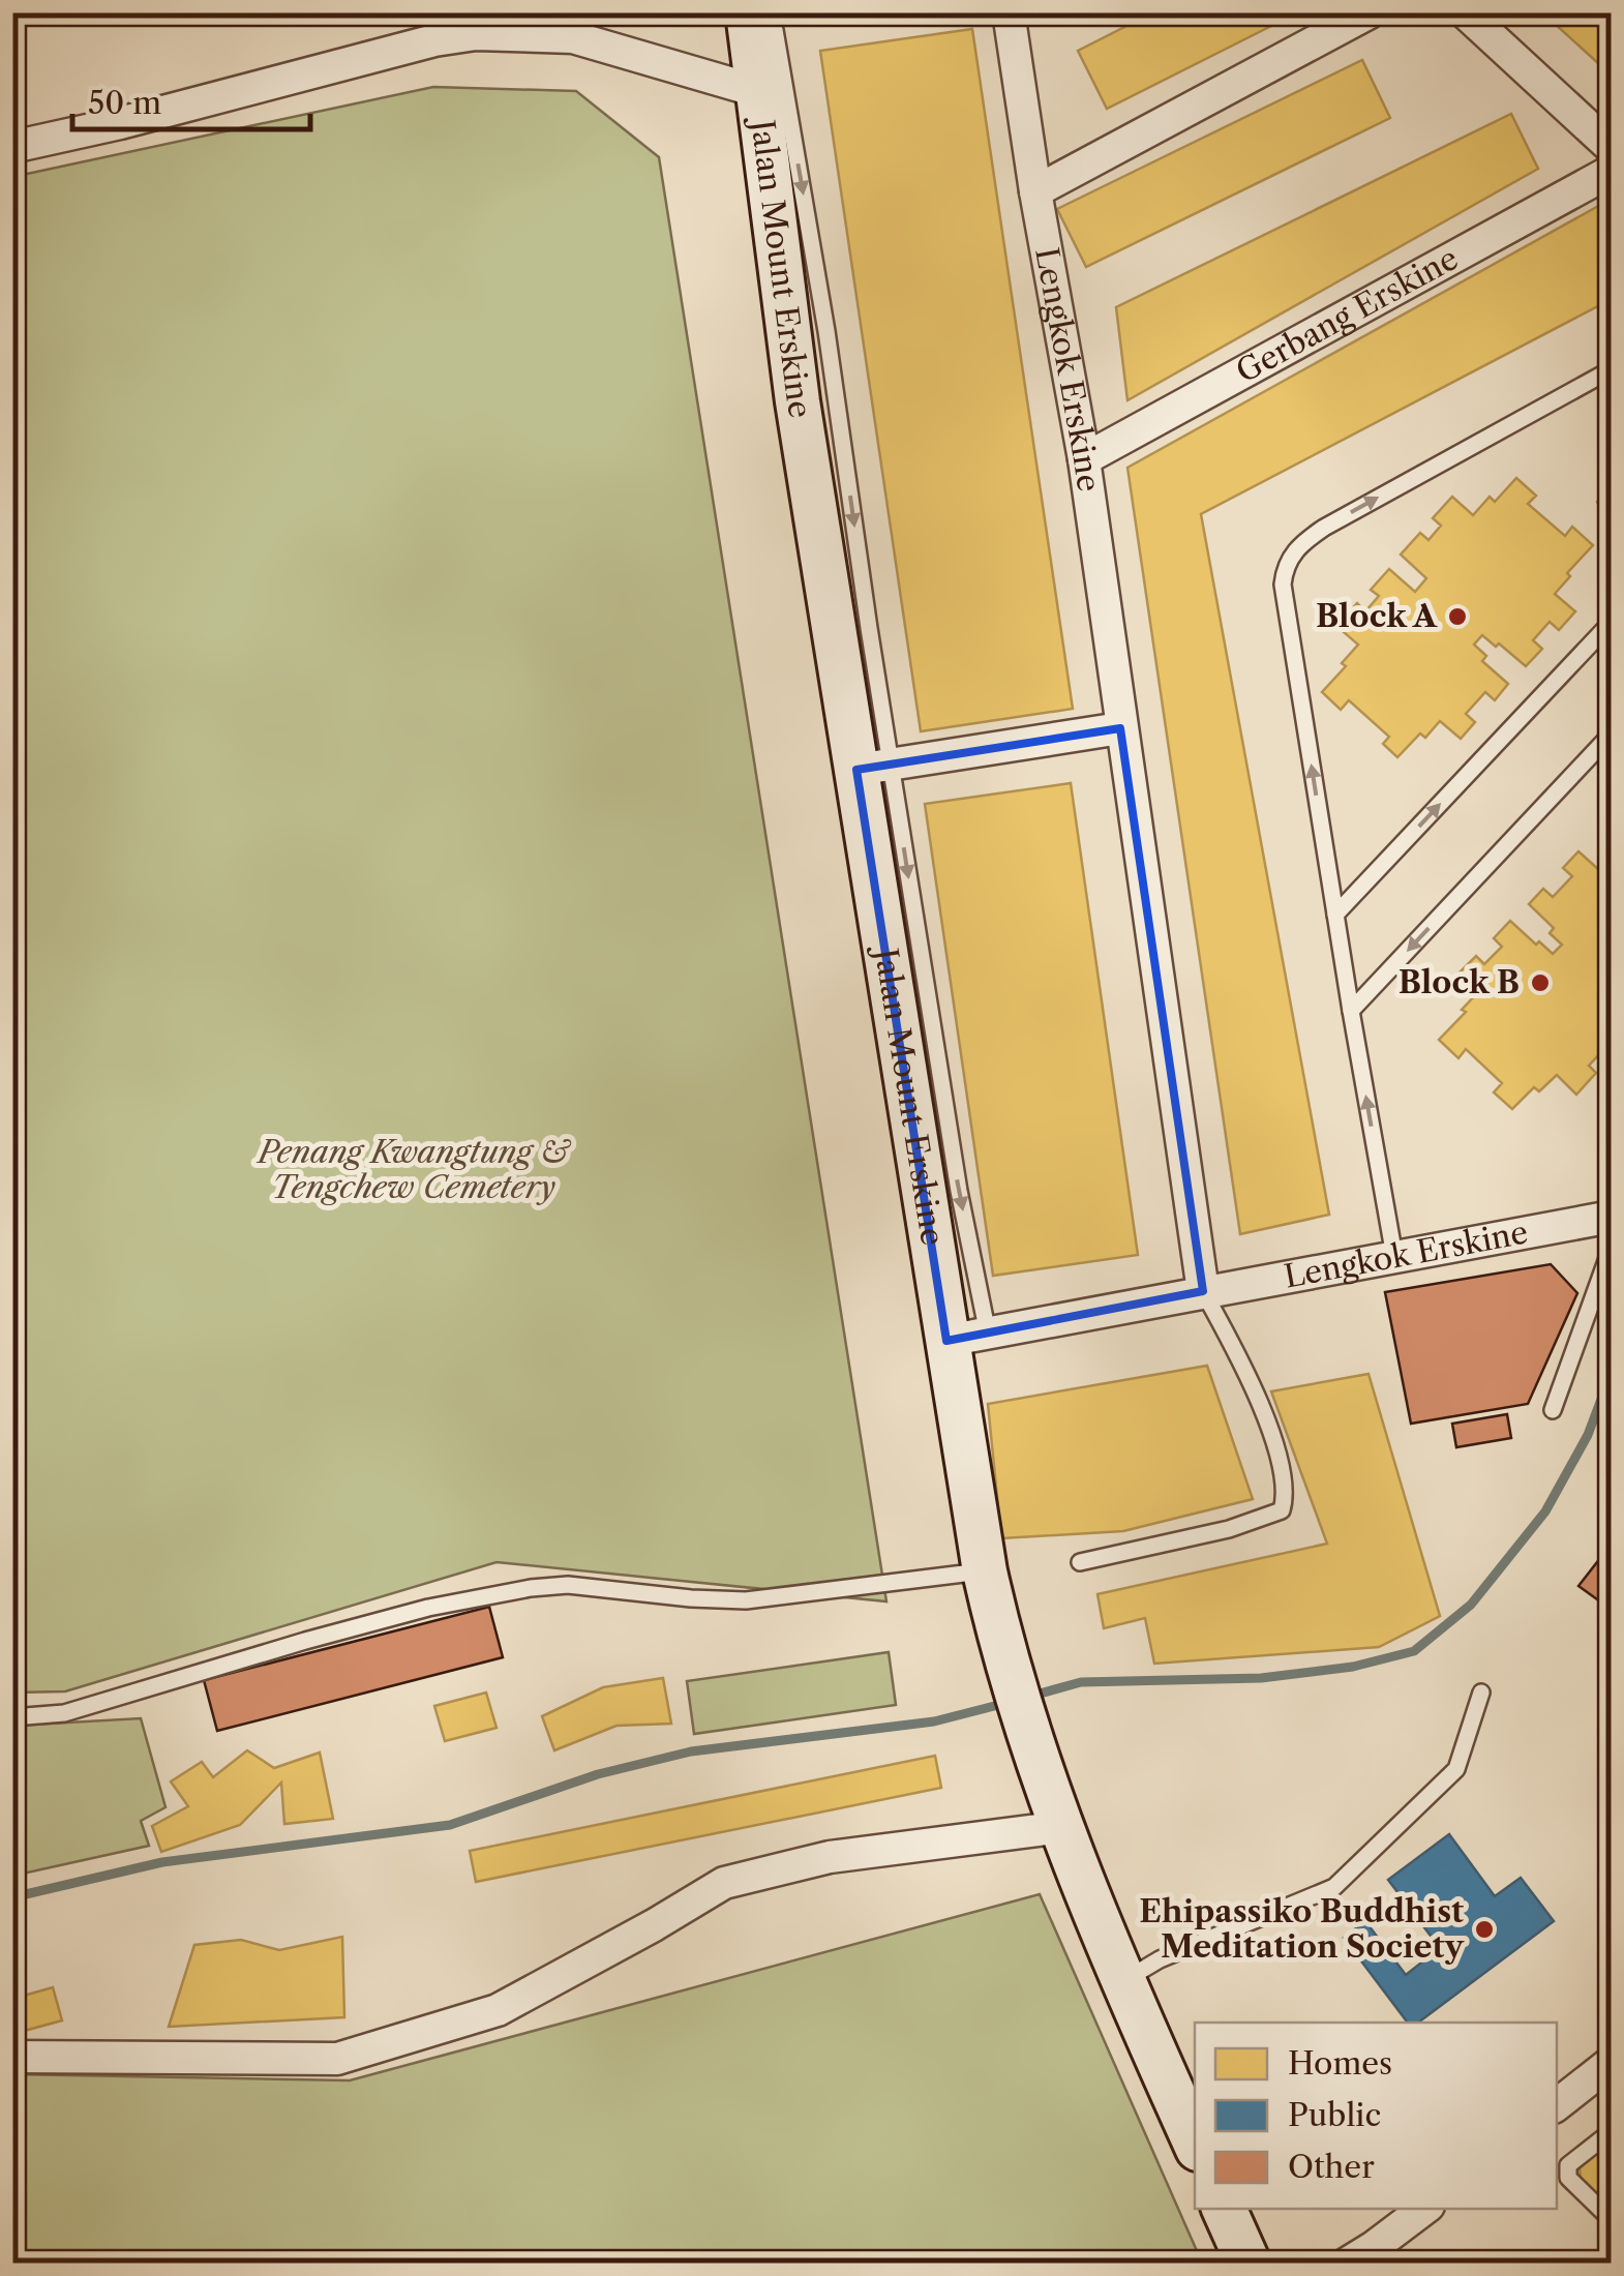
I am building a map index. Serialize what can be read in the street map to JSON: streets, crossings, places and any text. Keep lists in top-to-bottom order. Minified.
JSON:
{"streets":{"main road":["Jalan Mount Erskine"],"street":["Gerbang Erskine","Lengkok Erskine"]},"crossings":[["Jalan Mount Erskine","Lengkok Erskine"],["Gerbang Erskine","Lengkok Erskine"]],"parks":["Penang Kwangtung & Tengchew Cemetery"],"places":["Block A","Block B","Ehipassiko Buddhist Meditation Society"],"legend":["Homes","Public","Other"],"scale_bar":"50 m"}
